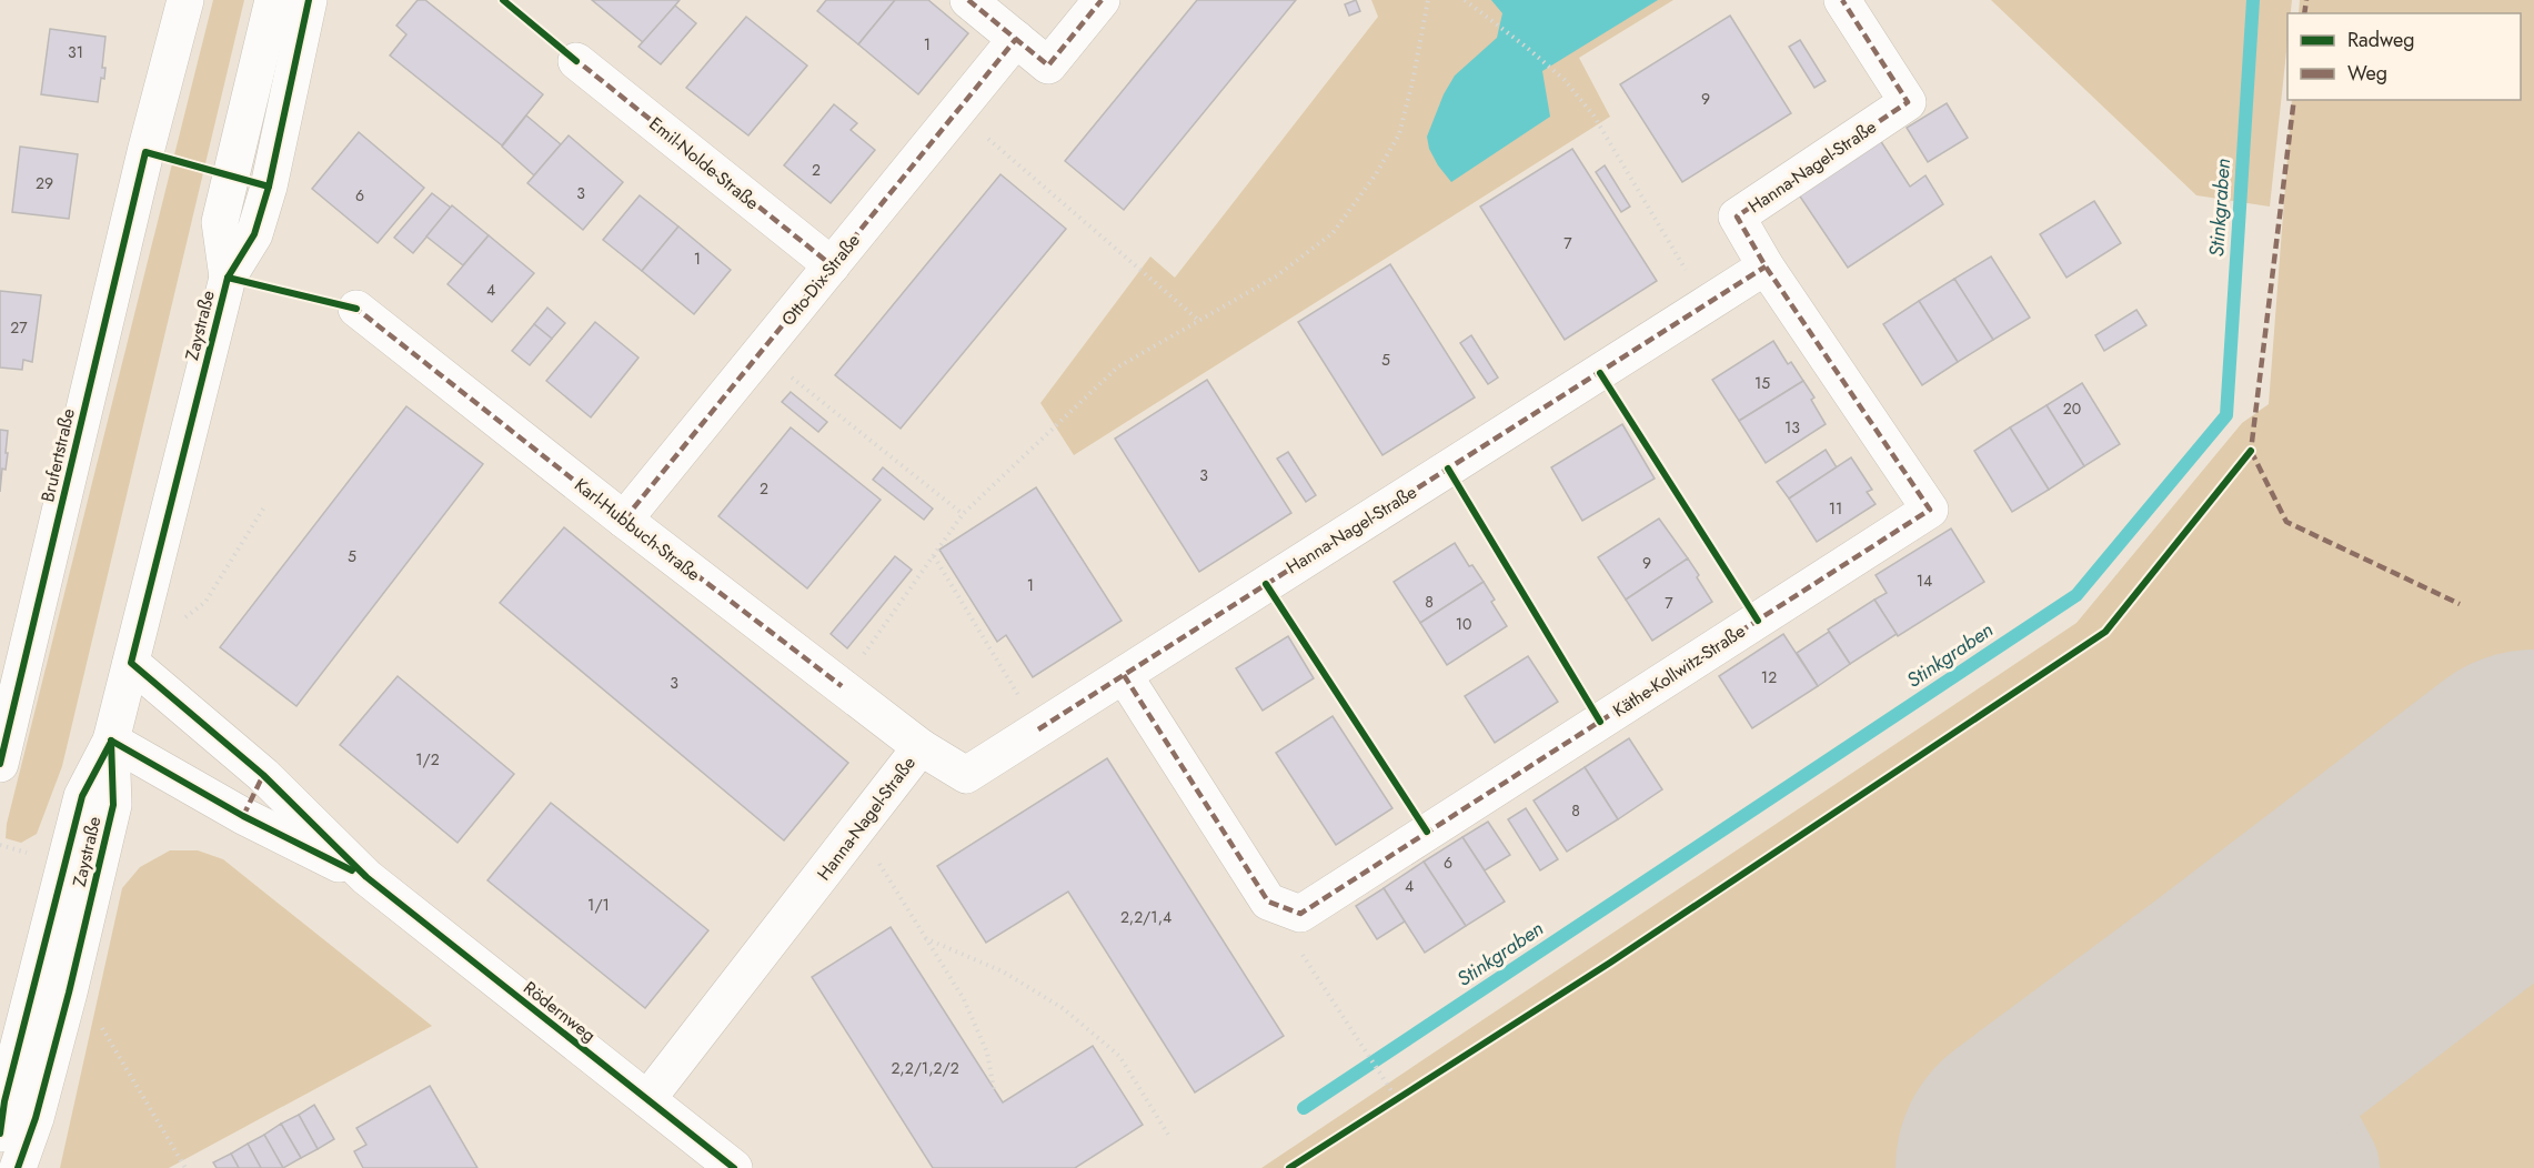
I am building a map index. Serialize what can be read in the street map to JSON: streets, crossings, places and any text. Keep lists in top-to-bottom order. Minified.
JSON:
{"streets":{"street":["Emil-Nolde-Straße","Hanna-Nagel-Straße","Otto-Dix-Straße","Zaystraße","Brufertstraße","Karl-Hubbuch-Straße","Käthe-Kollwitz-Straße","Rödernweg"]},"crossings":[["Emil-Nolde-Straße","Otto-Dix-Straße"],["Hanna-Nagel-Straße","Karl-Hubbuch-Straße"],["Hanna-Nagel-Straße","Käthe-Kollwitz-Straße"],["Hanna-Nagel-Straße","Rödernweg"],["Otto-Dix-Straße","Karl-Hubbuch-Straße"],["Zaystraße","Rödernweg"]],"water":["Stinkgraben"],"house_numbers":["1","31","9","2","29","3","6","7","1","4","27","5","15","20","13","3","2","11","5","9","14","1","8","7","10","12","3","1/2","8","6","4","1/1","2,2/1,4","2,2/1,2/2"],"legend":["Radweg","Weg"]}
